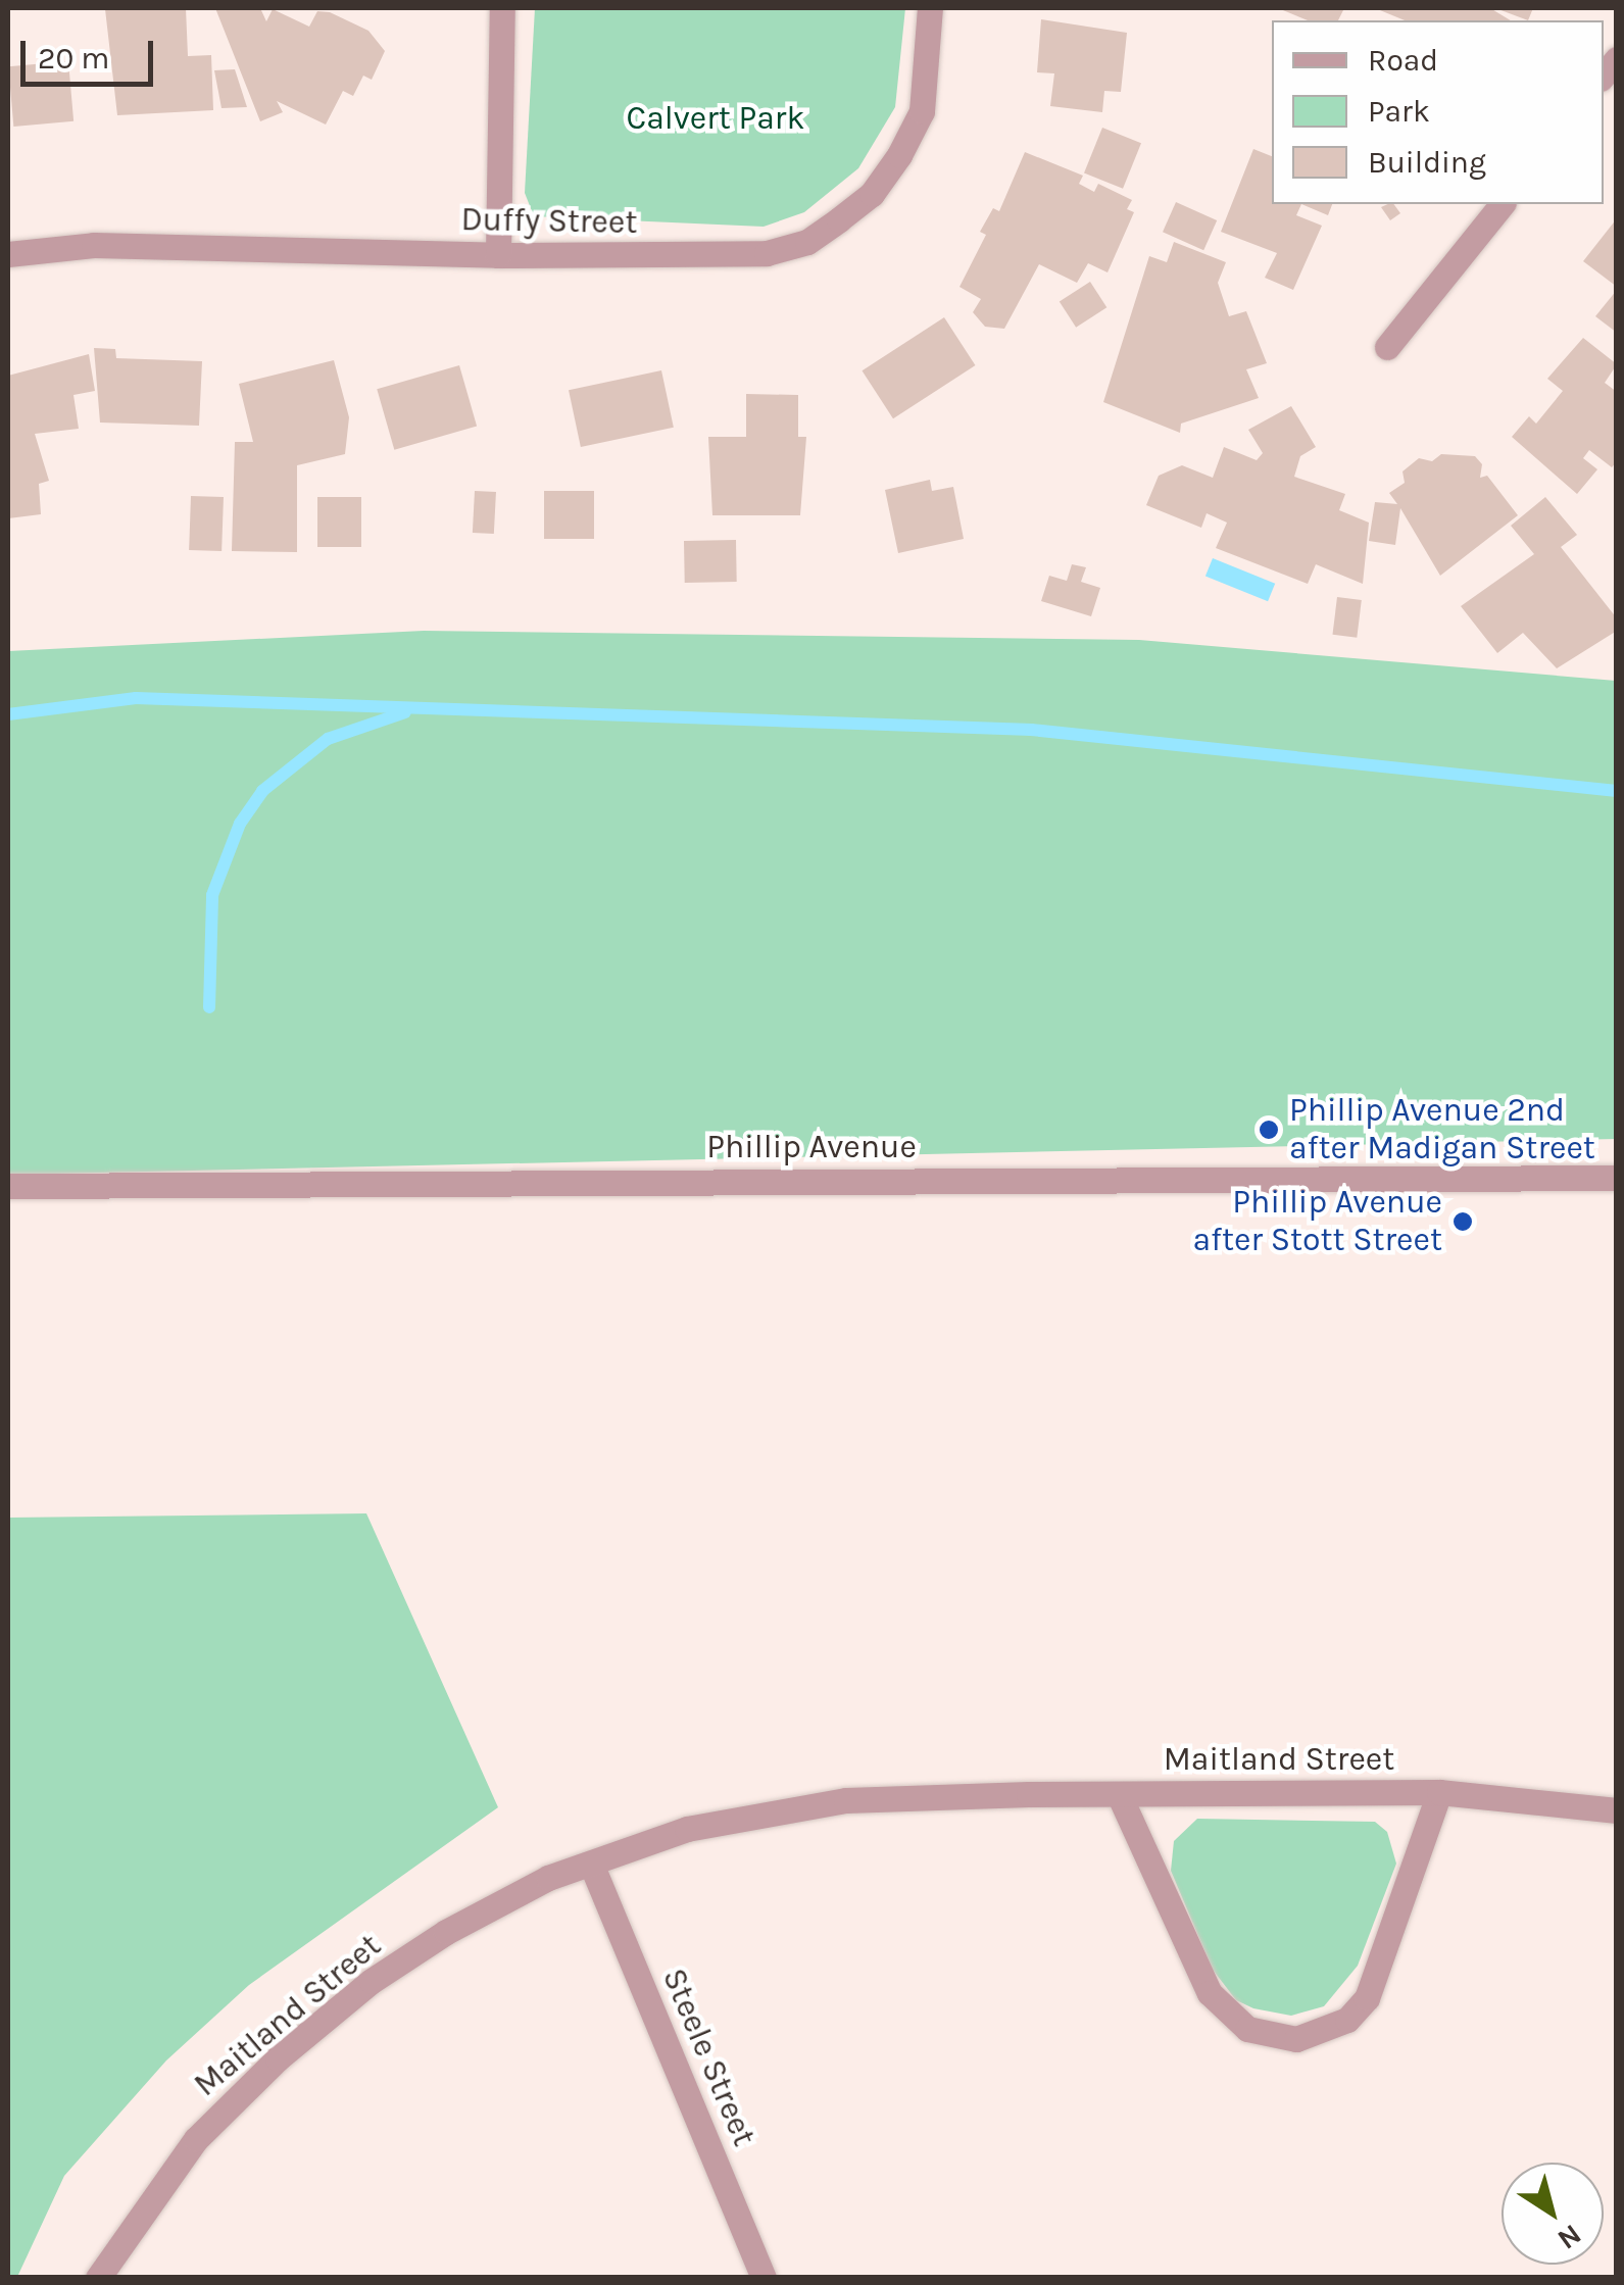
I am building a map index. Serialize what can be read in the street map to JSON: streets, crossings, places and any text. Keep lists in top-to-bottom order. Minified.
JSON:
{"streets":{"street":["Duffy Street","Phillip Avenue","Maitland Street","Steele Street"]},"crossings":[["Maitland Street","Steele Street"]],"parks":["Calvert Park"],"places":["Phillip Avenue 2nd after Madigan Street","Phillip Avenue after Stott Street"],"legend":["Road","Park","Building"],"scale_bar":"20 m","north":"bottom right"}
